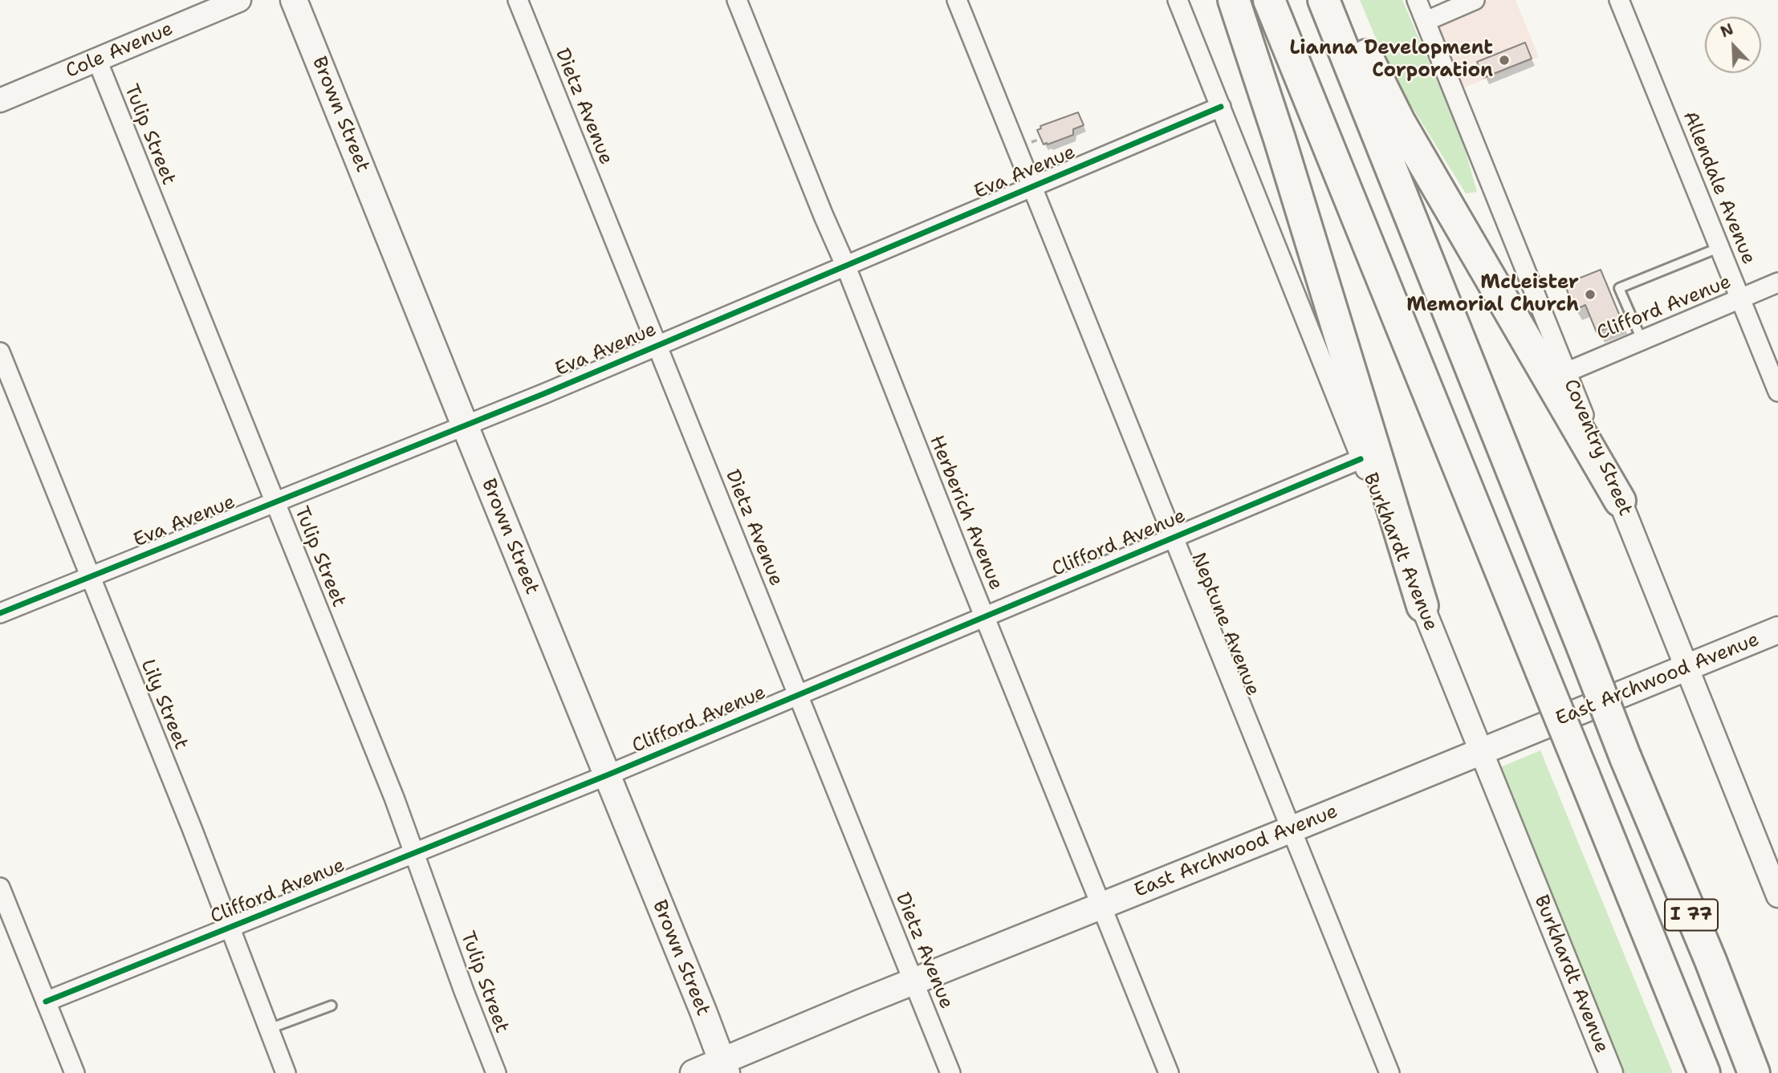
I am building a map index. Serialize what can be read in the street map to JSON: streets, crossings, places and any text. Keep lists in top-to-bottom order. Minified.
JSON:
{"streets":{"highway":["I 77"],"main road":["Brown Street","East Archwood Avenue"],"street":["Cole Avenue","Dietz Avenue","Tulip Street","Eva Avenue","Allendale Avenue","Clifford Avenue","Coventry Street","Herberich Avenue","Burkhardt Avenue","Neptune Avenue","Lily Street"]},"crossings":[["Cole Avenue","Tulip Street"],["Dietz Avenue","Eva Avenue"],["Dietz Avenue","Clifford Avenue"],["Dietz Avenue","East Archwood Avenue"],["Brown Street","Eva Avenue"],["Brown Street","Clifford Avenue"],["Brown Street","East Archwood Avenue"],["Tulip Street","Eva Avenue"],["Tulip Street","Clifford Avenue"],["Eva Avenue","Herberich Avenue"],["Eva Avenue","Burkhardt Avenue"],["Eva Avenue","Neptune Avenue"],["Eva Avenue","Lily Street"],["Allendale Avenue","Clifford Avenue"],["Clifford Avenue","Coventry Street"],["Clifford Avenue","Herberich Avenue"],["Clifford Avenue","Burkhardt Avenue"],["Clifford Avenue","Neptune Avenue"],["Clifford Avenue","Lily Street"],["Coventry Street","East Archwood Avenue"],["Herberich Avenue","East Archwood Avenue"],["Burkhardt Avenue","East Archwood Avenue"],["Neptune Avenue","East Archwood Avenue"]],"places":["Lianna Development Corporation","McLeister Memorial Church"],"north":"top left"}
